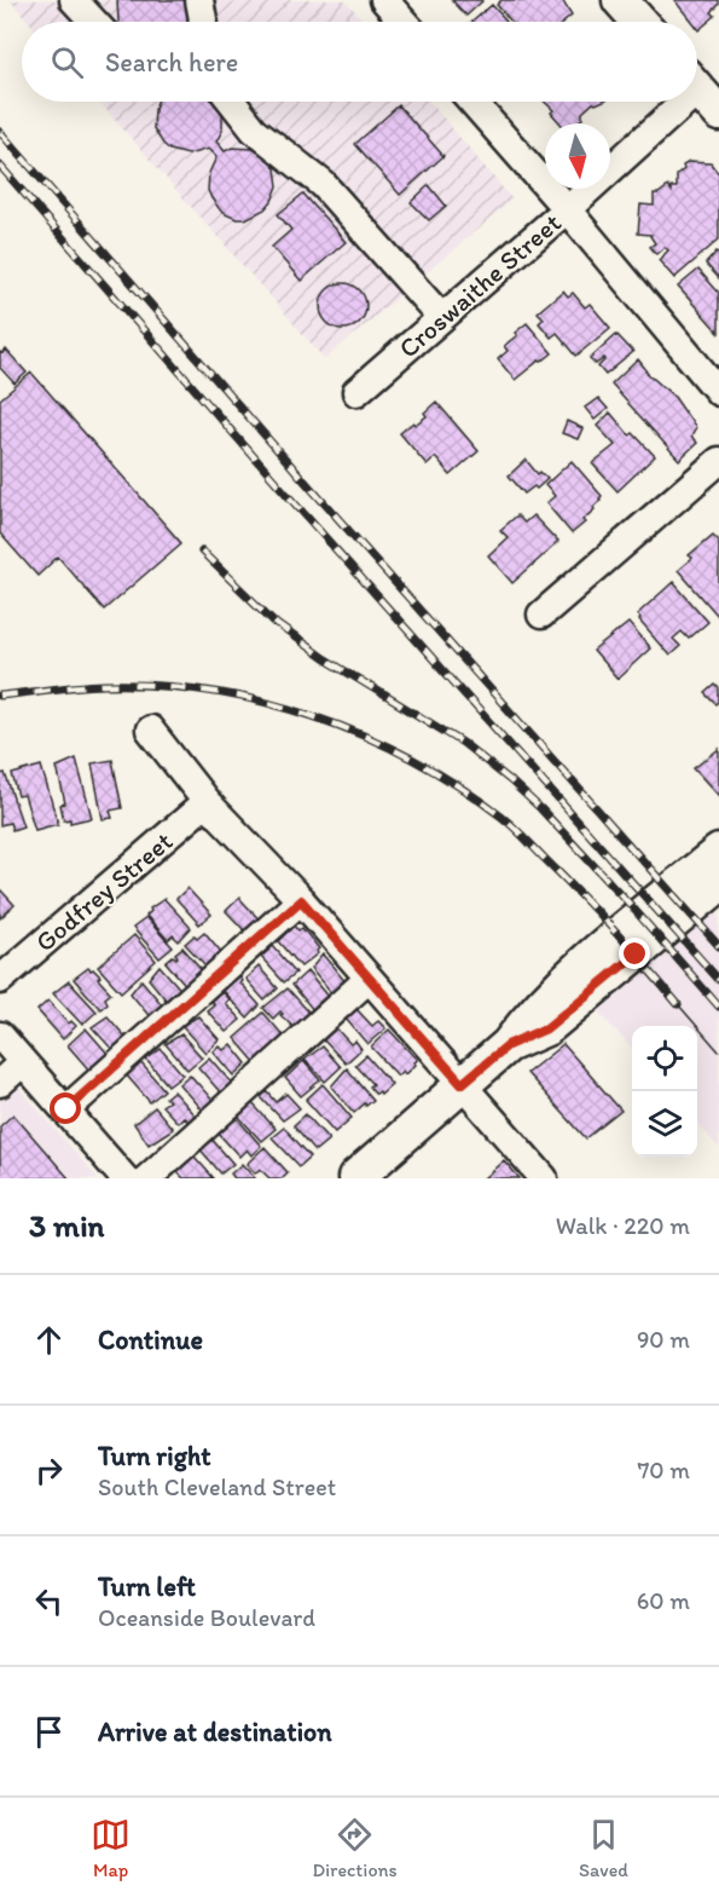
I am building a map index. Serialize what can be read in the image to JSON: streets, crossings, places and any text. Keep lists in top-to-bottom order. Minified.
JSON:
{"streets":{"street":["Croswaithe Street","Godfrey Street"]},"north":"bottom","page":{"search":"Search here","heading":["3 min","Walk · 220 m"],"list":[["Continue","90 m"],["Turn right","South Cleveland Street","70 m"],["Turn left","Oceanside Boulevard","60 m"],"Arrive at destination"],"nav":["Map","Directions","Saved"]}}
